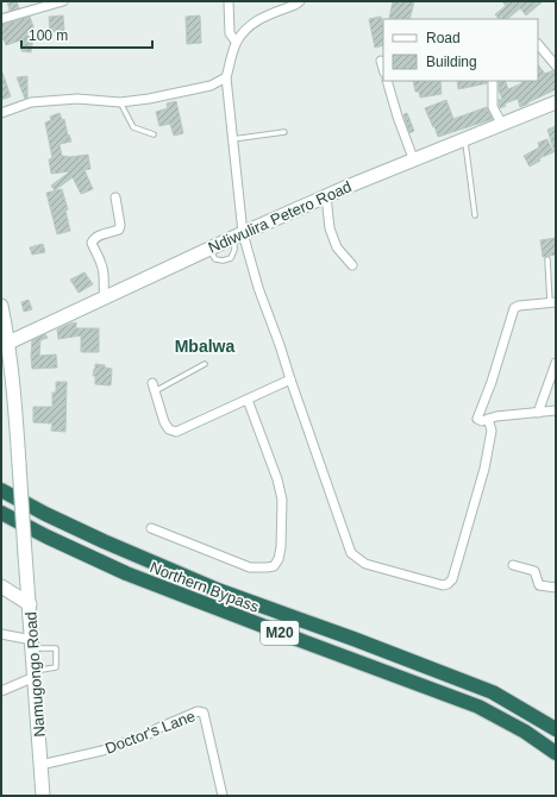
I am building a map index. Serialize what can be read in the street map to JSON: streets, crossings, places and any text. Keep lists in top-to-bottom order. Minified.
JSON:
{"streets":{"highway":["Northern Bypass","M20"],"street":["Ndiwulira Petero Road","Namugongo Road","Doctor's Lane"]},"crossings":[["Namugongo Road","Doctor's Lane"]],"districts":["Mbalwa"],"legend":["Road","Building"],"scale_bar":"100 m"}
